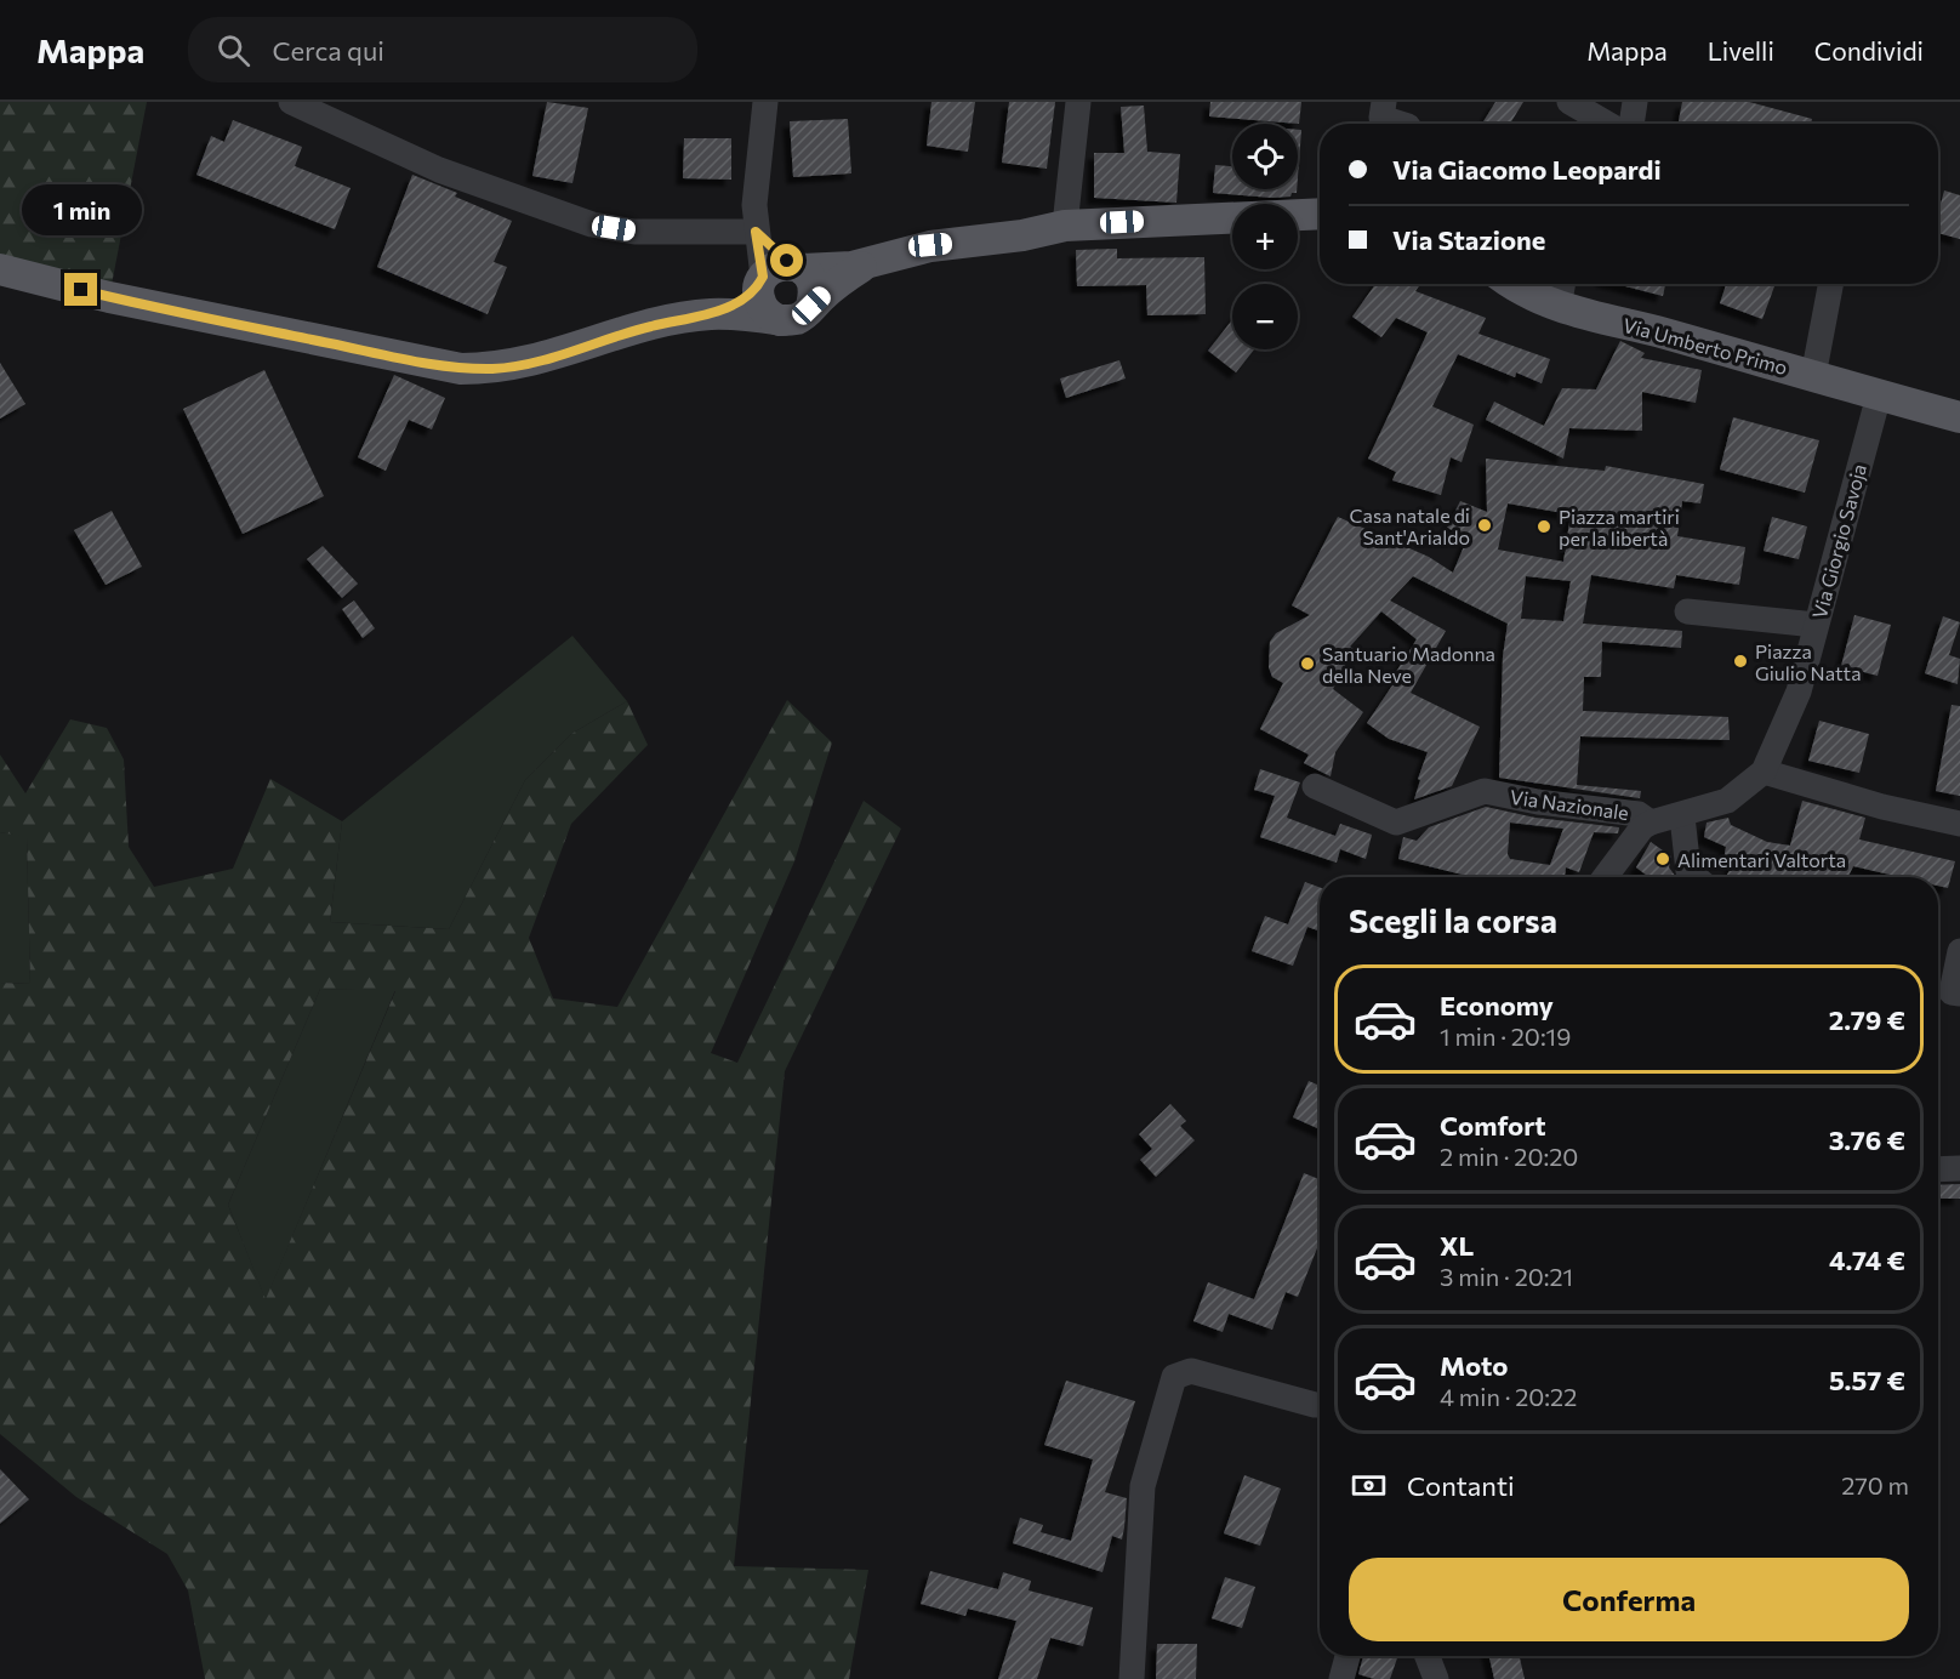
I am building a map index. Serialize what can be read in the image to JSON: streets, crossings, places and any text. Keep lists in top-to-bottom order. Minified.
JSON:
{"streets":{"main road":["Via Umberto Primo"],"street":["Via Giorgio Savoja","Via Nazionale"]},"crossings":[["Via Umberto Primo","Via Giorgio Savoja"],["Via Giorgio Savoja","Via Nazionale"]],"places":["Casa natale di Sant'Arialdo","Piazza martiri per la libertà","Piazza Giulio Natta","Santuario Madonna della Neve","Alimentari Valtorta"],"page":{"header":"Mappa","search":"Cerca qui","nav":["Mappa","Livelli","Condividi"],"map_buttons":["+","−"],"banner":["Via Giacomo Leopardi","Via Stazione"],"bubble":"1 min","heading":"Scegli la corsa","list":[{"name":"Economy","note":"1 min · 20:19","value":"2.79 €"},{"name":"Comfort","note":"2 min · 20:20","value":"3.76 €"},{"name":"XL","note":"3 min · 20:21","value":"4.74 €"},{"name":"Moto","note":"4 min · 20:22","value":"5.57 €"}],"pay":["Contanti","270 m"],"buttons":"Conferma"}}
